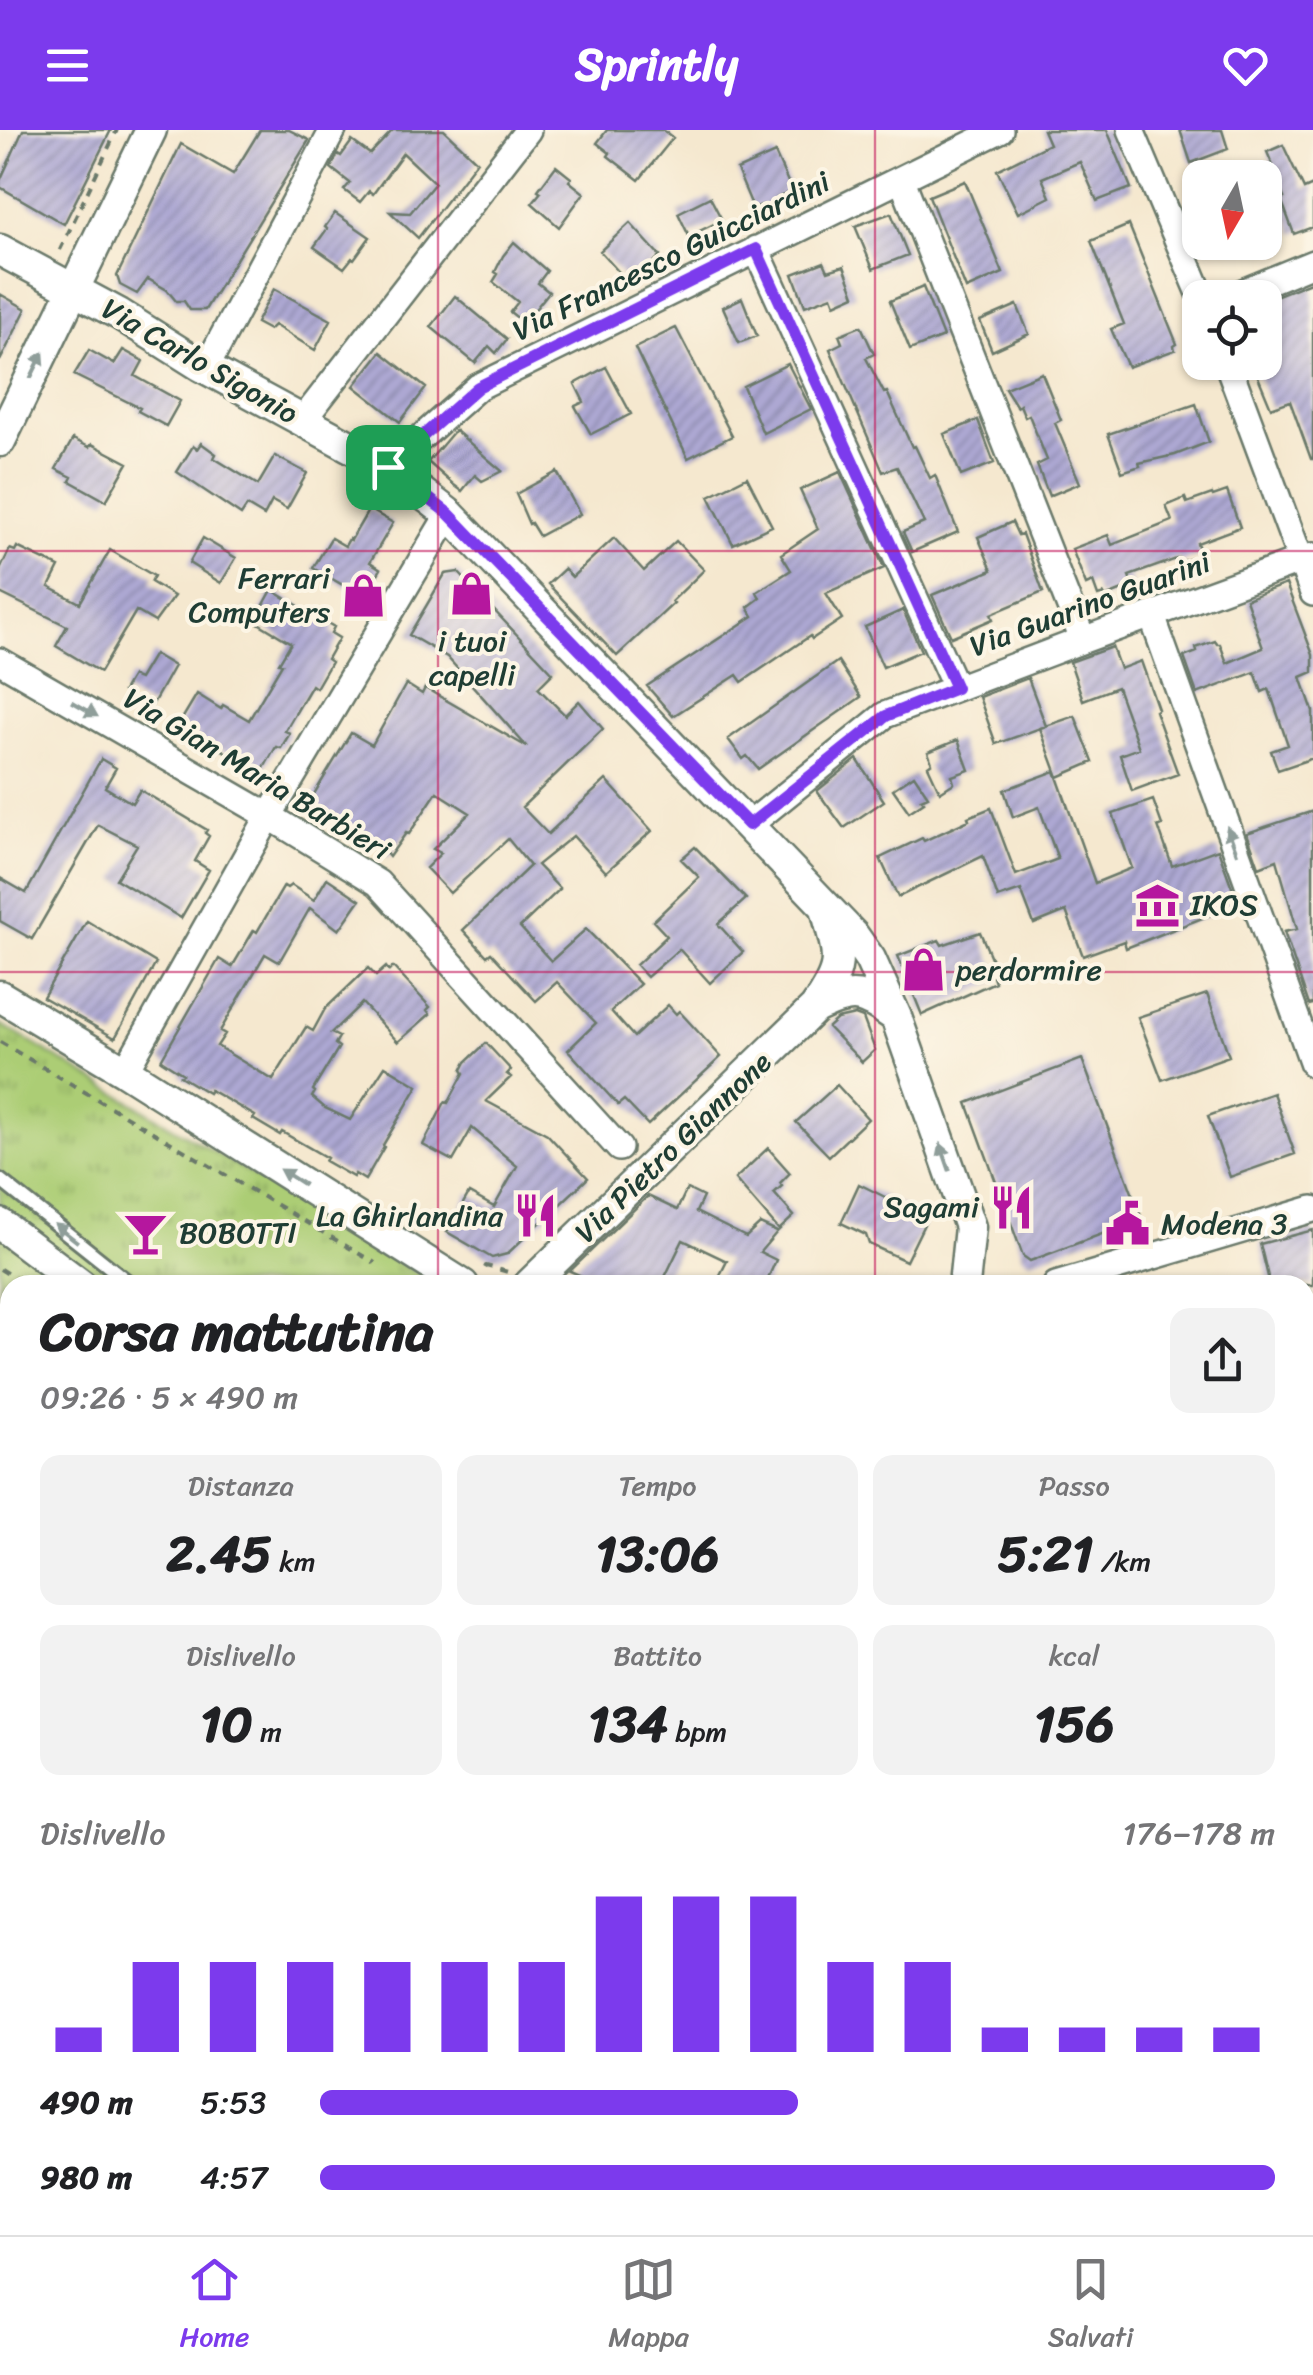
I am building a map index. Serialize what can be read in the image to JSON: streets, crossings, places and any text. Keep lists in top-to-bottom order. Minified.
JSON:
{"streets":{"street":["Via Francesco Guicciardini","Via Carlo Sigonio","Via Guarino Guarini","Via Gian Maria Barbieri","Via Pietro Giannone"]},"crossings":[["Via Francesco Guicciardini","Via Carlo Sigonio"],["Via Carlo Sigonio","Via Guarino Guarini"],["Via Carlo Sigonio","Via Pietro Giannone"]],"one_way":["Via Gian Maria Barbieri"],"places":{"shop":["i tuoi capelli","Ferrari Computers","perdormire"],"museum":["IKOS"],"restaurant":["Sagami","La Ghirlandina"],"public building":["Modena 3"],"bar":["BOBOTTI"]},"north":"bottom","page":{"header":"Sprintly","heading":["Corsa mattutina","09:26 · 5 × 490 m"],"stats":[["Distanza","2.45 km"],["Tempo","13:06"],["Passo","5:21 /km"],["Dislivello","10 m"],["Battito","134 bpm"],["kcal","156"]],"chart":["Dislivello","176–178 m"],"list":[{"name":"490 m","note":"5:53"},{"name":"980 m","note":"4:57"}],"tabs":["Home","Mappa","Salvati"]}}
